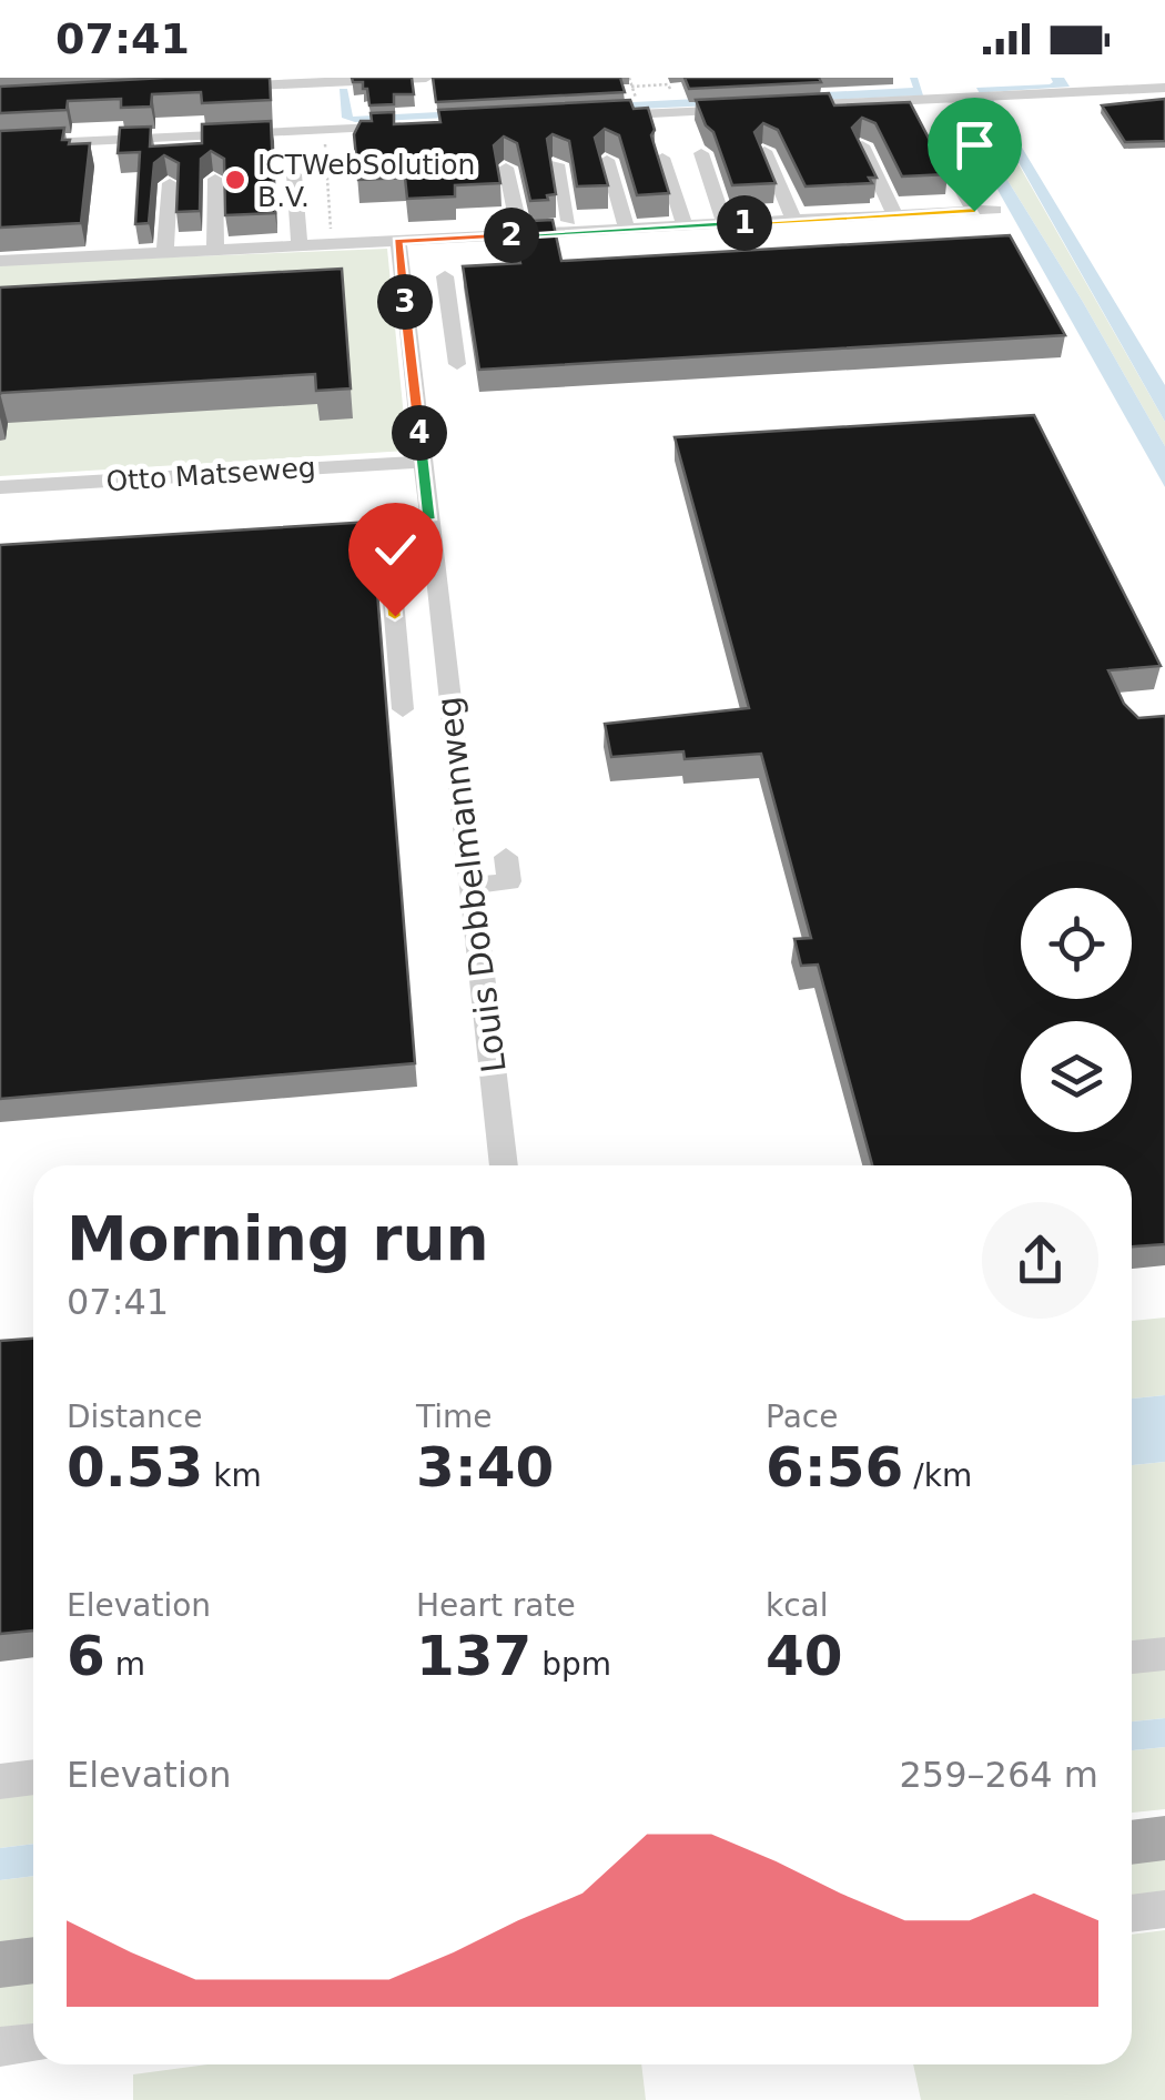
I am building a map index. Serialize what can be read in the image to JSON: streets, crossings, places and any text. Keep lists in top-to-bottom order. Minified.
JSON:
{"streets":{"street":["Otto Matseweg","Louis Dobbelmannweg"]},"crossings":[["Otto Matseweg","Louis Dobbelmannweg"]],"places":["ICTWebSolution B.V."],"page":{"status":"07:41","pins":["1","2","3","4"],"heading":["Morning run","07:41"],"stats":[["Distance","0.53 km"],["Time","3:40"],["Pace","6:56 /km"],["Elevation","6 m"],["Heart rate","137 bpm"],["kcal","40"]],"chart":["Elevation","259–264 m"]}}
